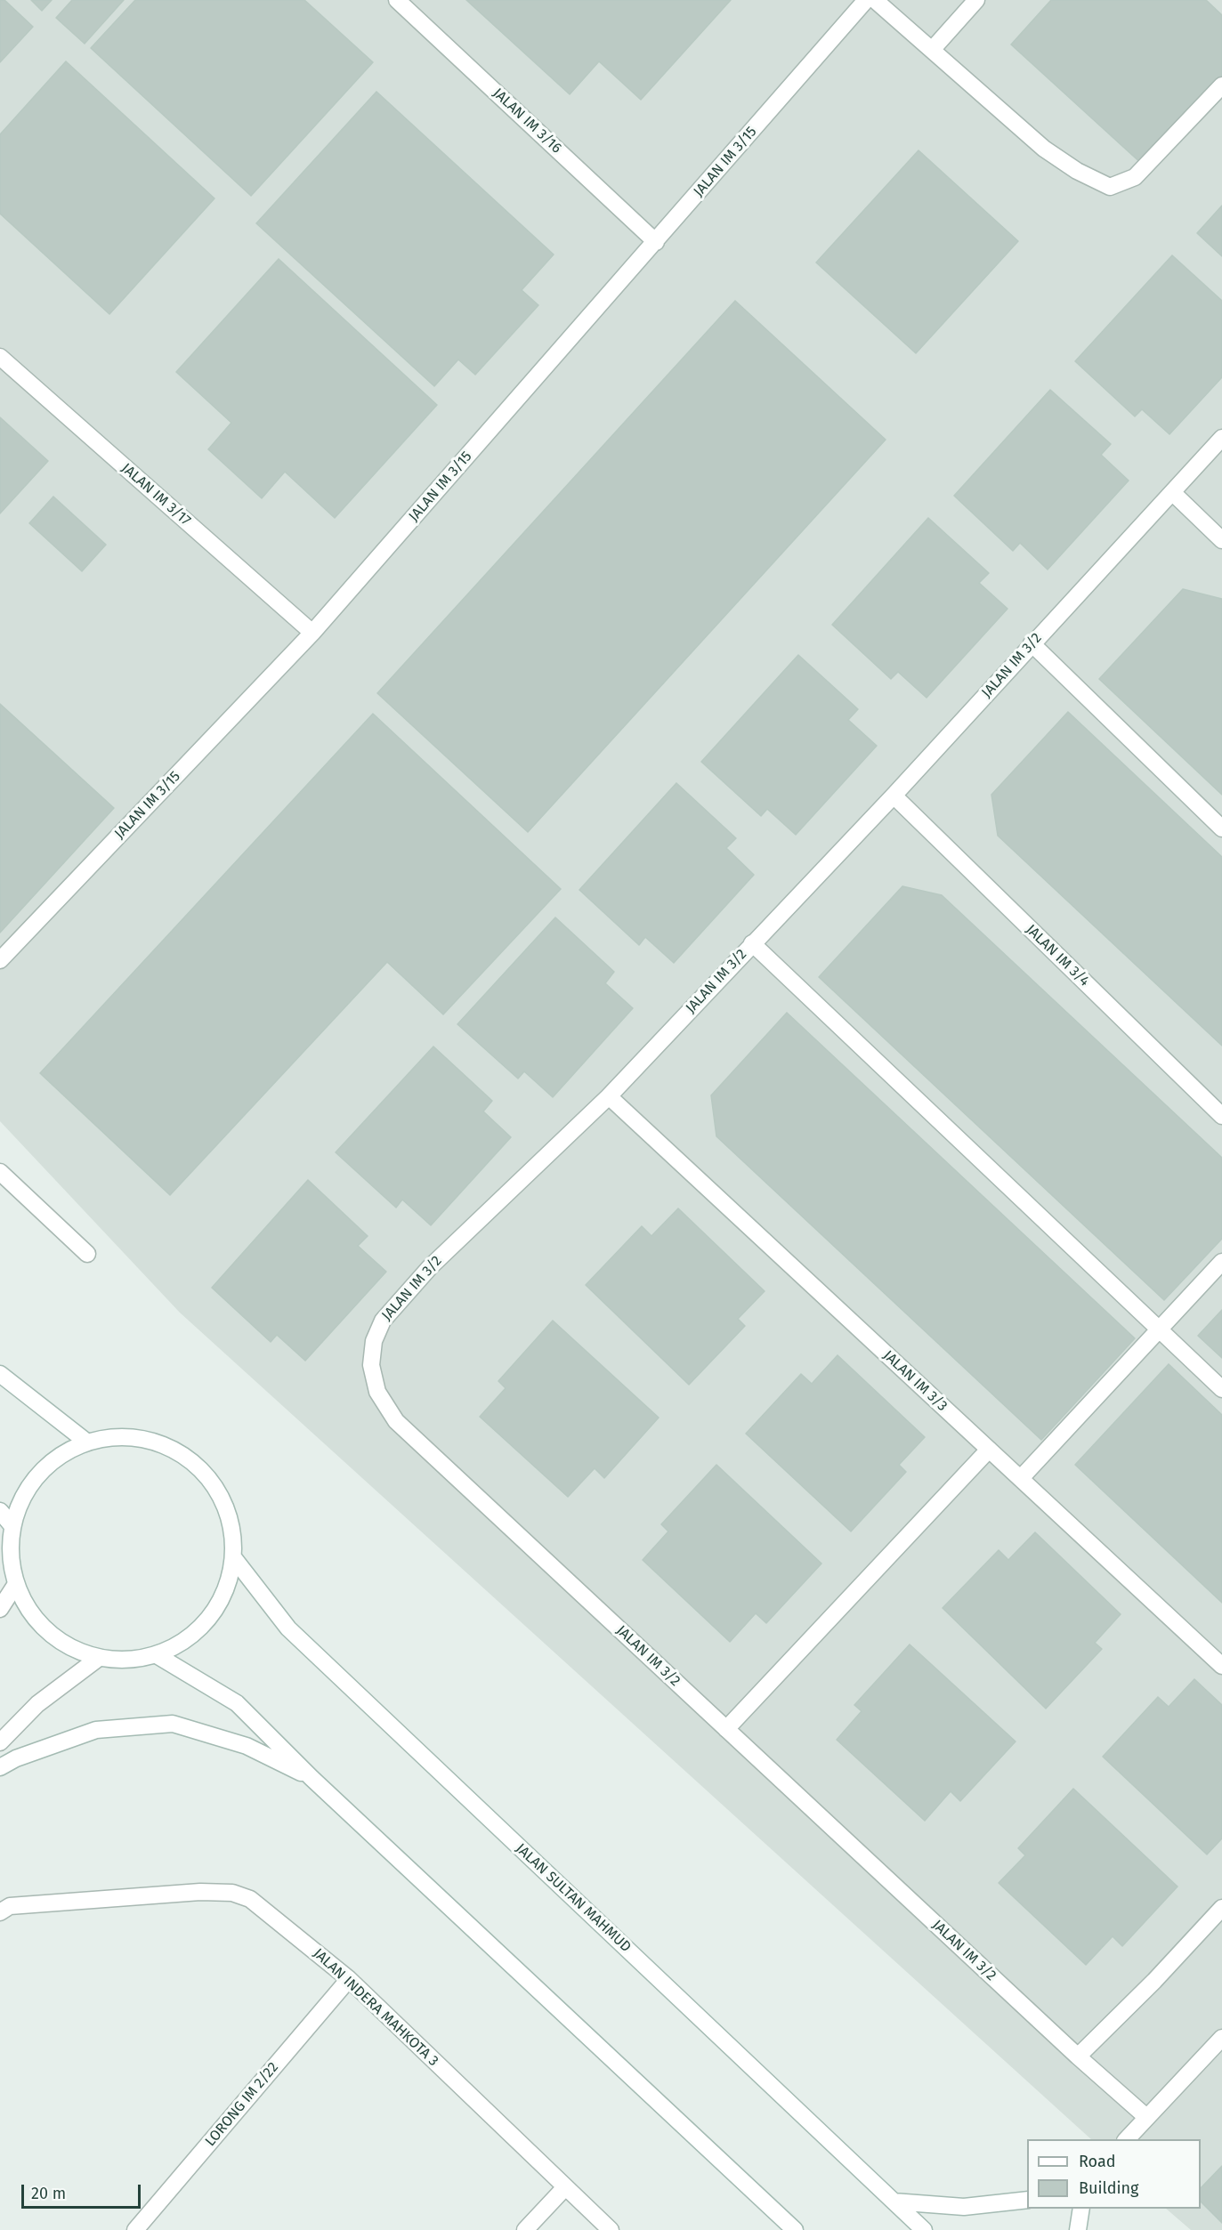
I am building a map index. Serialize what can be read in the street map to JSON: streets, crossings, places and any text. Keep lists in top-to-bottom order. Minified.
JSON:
{"streets":{"street":["JALAN IM 3/16","JALAN IM 3/15","JALAN IM 3/17","JALAN IM 3/2","JALAN IM 3/4","JALAN IM 3/3","JALAN SULTAN MAHMUD","JALAN INDERA MAHKOTA 3","LORONG IM 2/22"]},"crossings":[["JALAN IM 3/16","JALAN IM 3/15"],["JALAN IM 3/15","JALAN IM 3/17"],["JALAN IM 3/2","JALAN IM 3/4"],["JALAN IM 3/2","JALAN IM 3/3"],["JALAN INDERA MAHKOTA 3","LORONG IM 2/22"]],"legend":["Road","Building"],"scale_bar":"20 m"}
